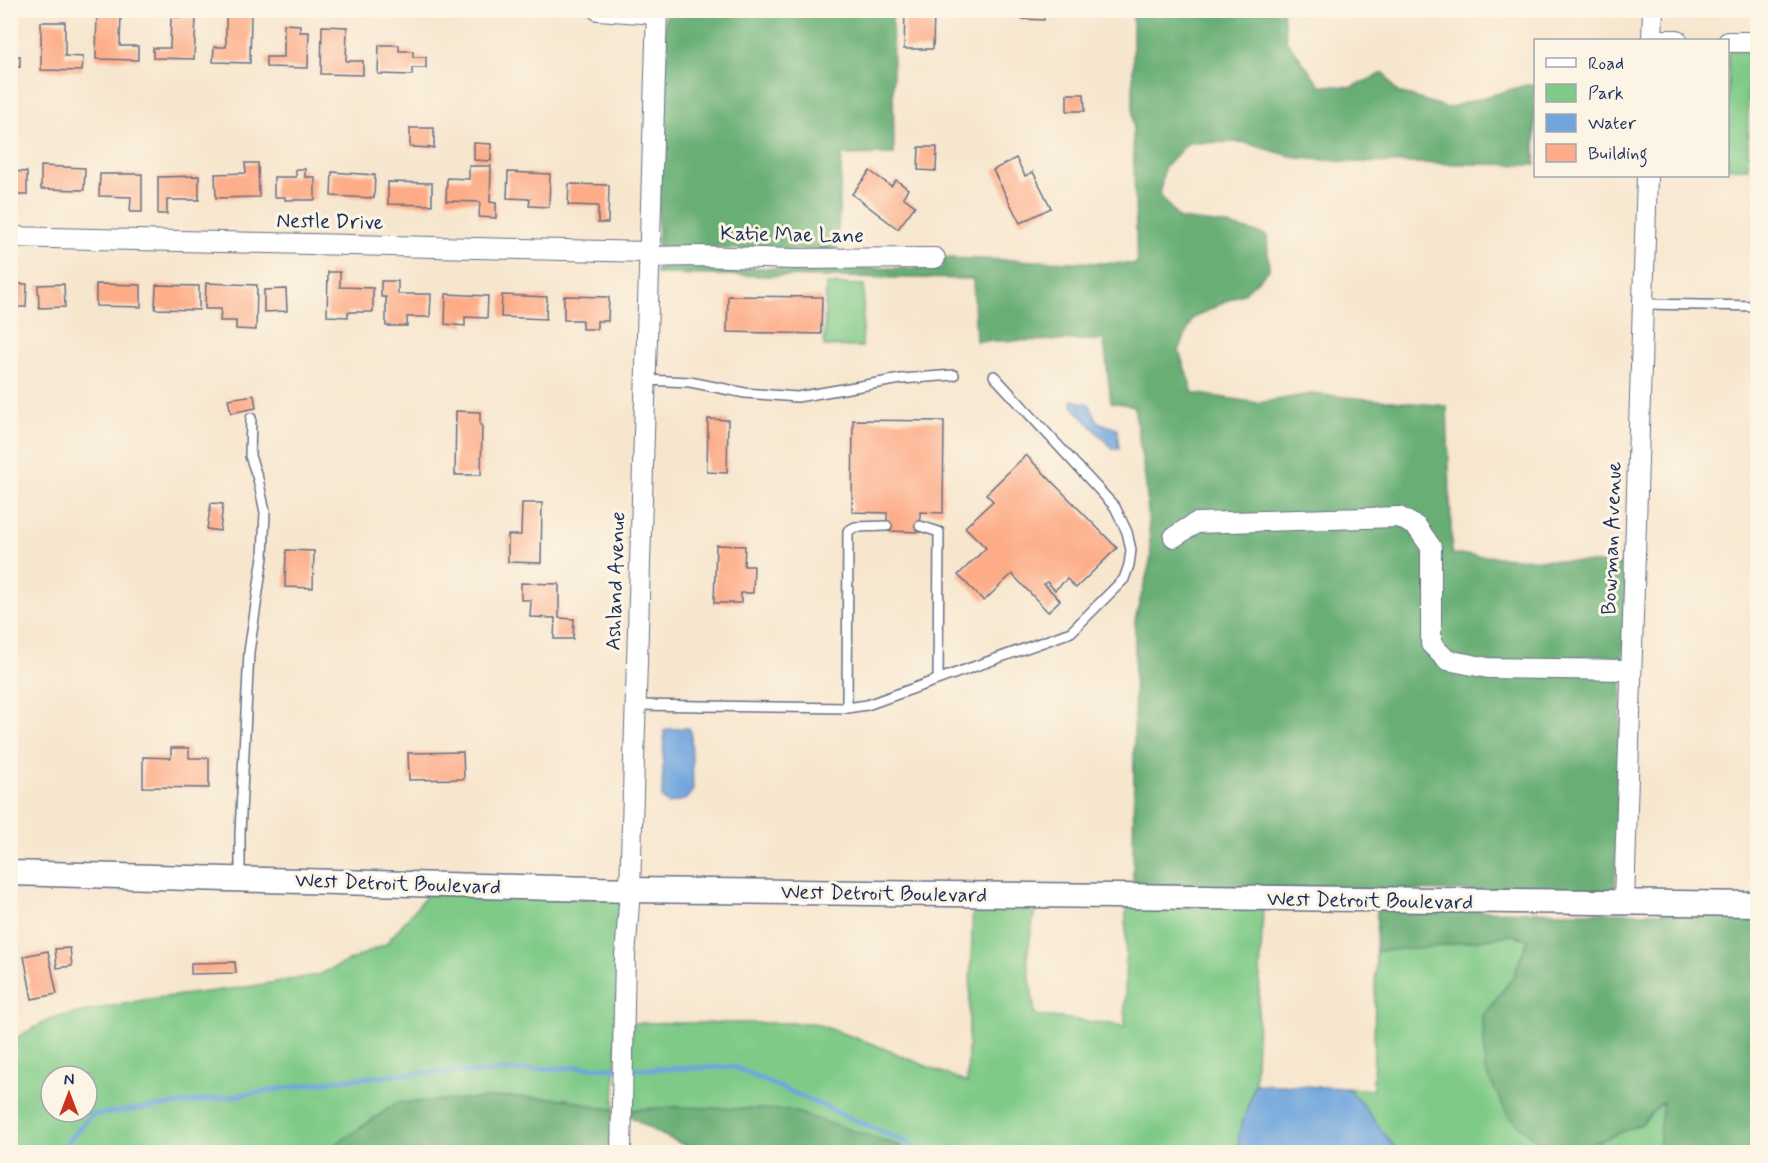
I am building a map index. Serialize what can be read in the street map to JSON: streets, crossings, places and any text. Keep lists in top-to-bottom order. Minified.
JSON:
{"streets":{"street":["Nestle Drive","Katie Mae Lane","Bowman Avenue","Ashland Avenue","West Detroit Boulevard"]},"crossings":[["Nestle Drive","Katie Mae Lane"],["Nestle Drive","Ashland Avenue"],["Katie Mae Lane","Ashland Avenue"],["Bowman Avenue","West Detroit Boulevard"],["Ashland Avenue","West Detroit Boulevard"]],"legend":["Road","Park","Water","Building"],"north":"top"}
